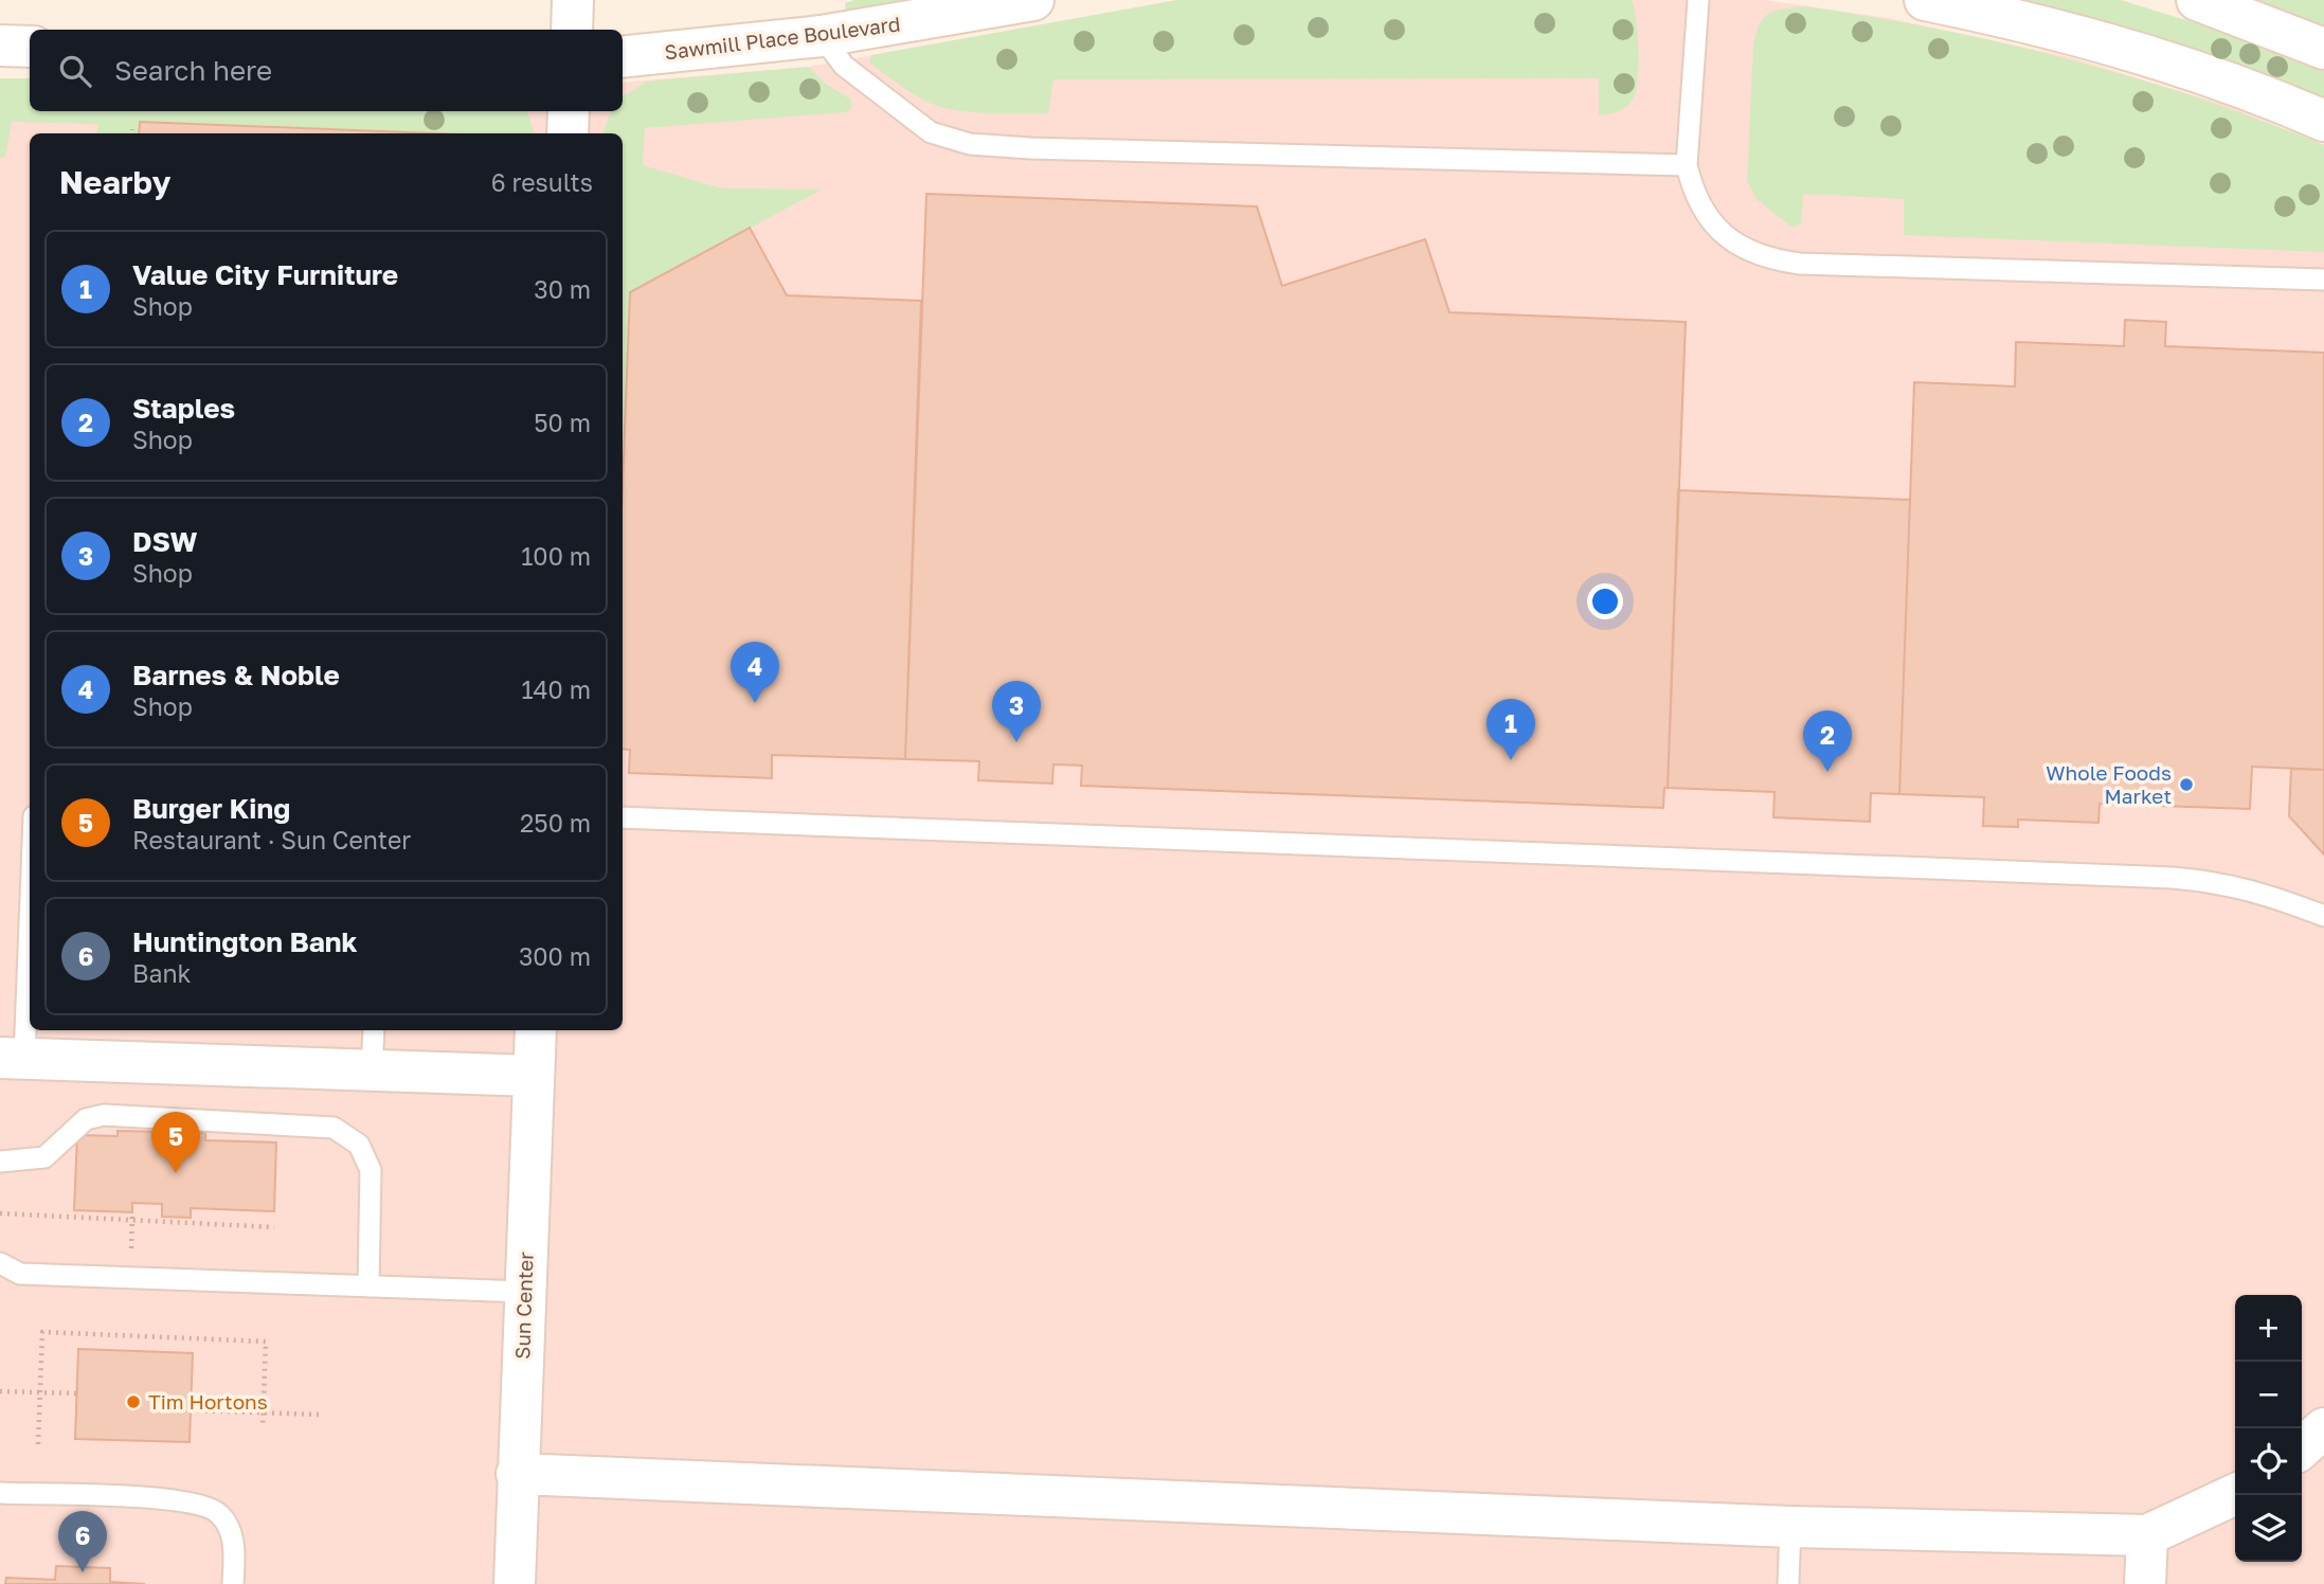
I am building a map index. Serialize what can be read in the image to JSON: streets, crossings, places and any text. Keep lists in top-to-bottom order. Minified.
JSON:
{"streets":{"street":["Sawmill Place Boulevard","Sun Center"]},"places":["Whole Foods Market","Tim Hortons"],"page":{"search":"Search here","heading":["Nearby","6 results"],"list":[{"mark":"1","name":"Value City Furniture","note":"Shop","value":"30 m"},{"mark":"2","name":"Staples","note":"Shop","value":"50 m"},{"mark":"3","name":"DSW","note":"Shop","value":"100 m"},{"mark":"4","name":"Barnes & Noble","note":"Shop","value":"140 m"},{"mark":"5","name":"Burger King","note":"Restaurant · Sun Center","value":"250 m"},{"mark":"6","name":"Huntington Bank","note":"Bank","value":"300 m"}],"pins":["4","3","1","2","5","6"],"map_buttons":["+","−"]}}
